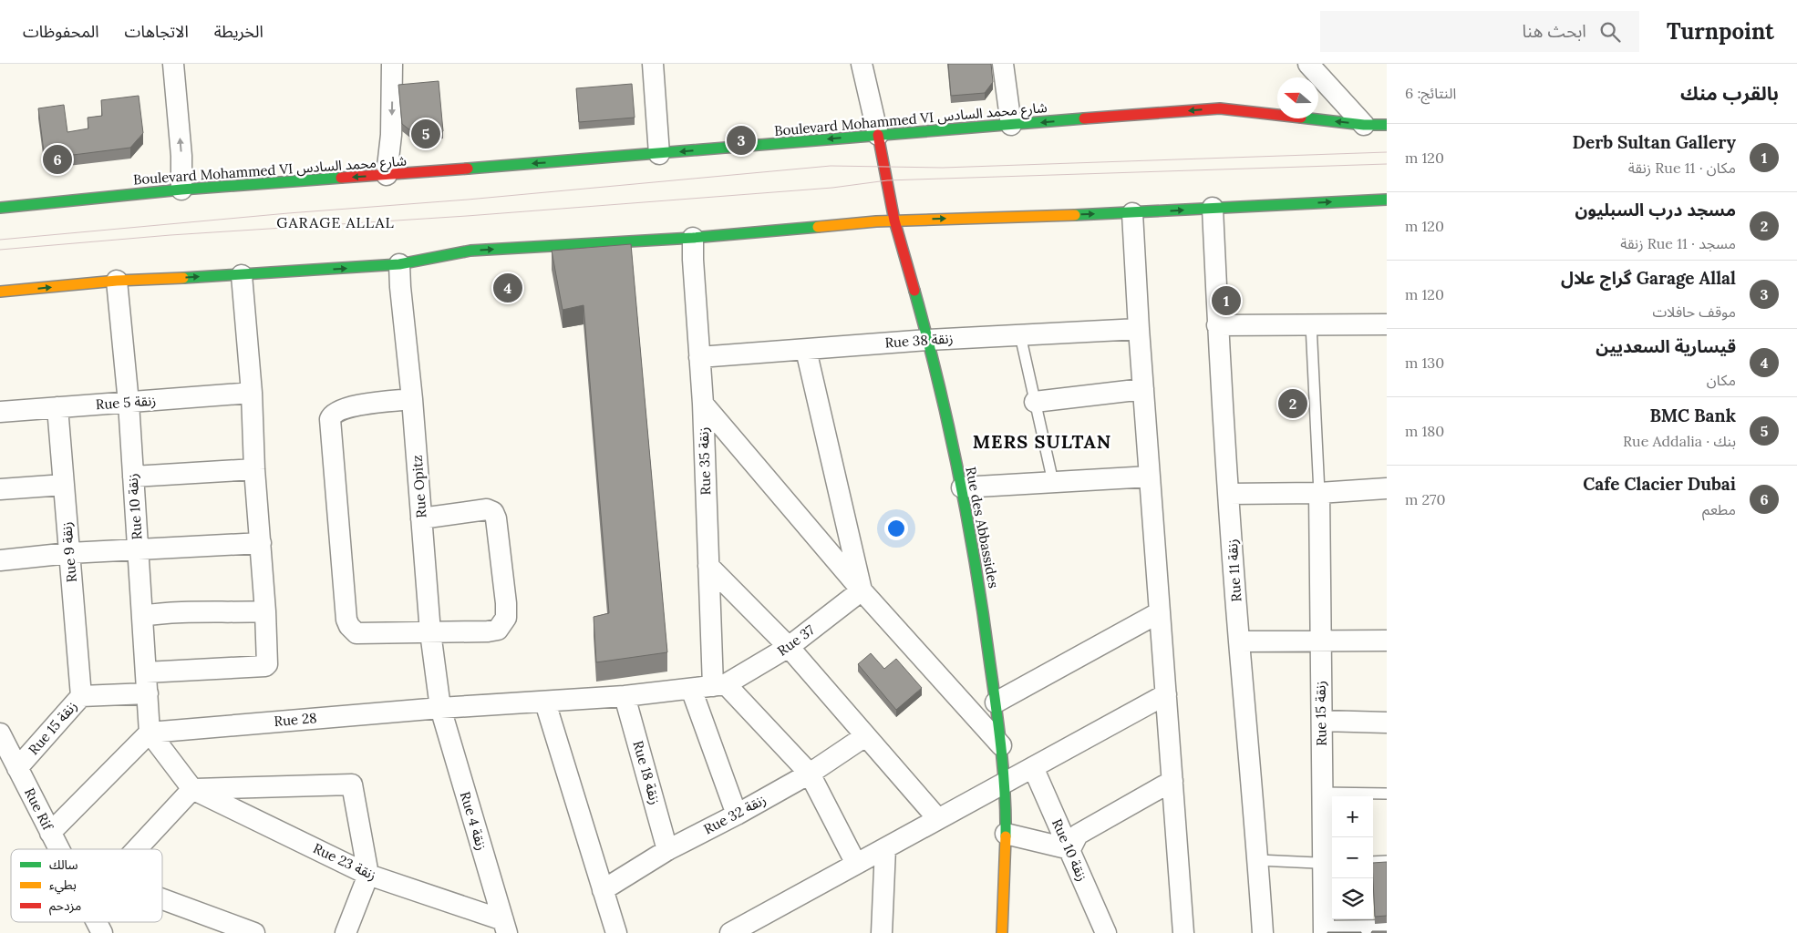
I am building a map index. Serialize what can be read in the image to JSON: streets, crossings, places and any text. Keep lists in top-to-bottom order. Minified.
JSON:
{"streets":{"main road":["Boulevard Mohammed VI شارع محمد السادس","Rue des Abbassides"],"street":["Rue 38 زنقة","Rue 5 زنقة","Rue 35 زنقة","Rue Opitz","Rue 10 زنقة","Rue 9 زنقة","Rue 11 زنقة","Rue 37","Rue 15 زنقة","Rue 28","Rue 18 زنقة","Rue Rif","Rue 32 زنقة","Rue 4 زنقة","Rue 23 زنقة"]},"crossings":[["Boulevard Mohammed VI شارع محمد السادس","Rue des Abbassides"],["Rue 38 زنقة","Rue 35 زنقة"],["Rue 38 زنقة","Rue des Abbassides"],["Rue 5 زنقة","Rue 10 زنقة"],["Rue 5 زنقة","Rue 9 زنقة"],["Rue 35 زنقة","Rue 37"],["Rue 35 زنقة","Rue 28"],["Rue Opitz","Rue 28"],["Rue Opitz","Rue 4 زنقة"],["Rue 10 زنقة","Rue 15 زنقة"],["Rue 10 زنقة","Rue 28"],["Rue 9 زنقة","Rue 15 زنقة"],["Rue 37","Rue 28"],["Rue 15 زنقة","Rue Rif"],["Rue 28","Rue 18 زنقة"],["Rue 28","Rue 4 زنقة"],["Rue 18 زنقة","Rue 32 زنقة"],["Rue 4 زنقة","Rue 23 زنقة"]],"districts":["GARAGE ALLAL","MERS SULTAN"],"legend":["سالك","بطيء","مزدحم"],"north":"left","page":{"header":"Turnpoint","search":"ابحث هنا","nav":["الخريطة","الاتجاهات","المحفوظات"],"heading":["بالقرب منك","النتائج: 6"],"pins":["5","3","6","4","1","2"],"list":[{"mark":"1","name":"Derb Sultan Gallery","note":"مكان · Rue 11 زنقة","value":"120 m"},{"mark":"2","name":"مسجد درب السبليون","note":"مسجد · Rue 11 زنقة","value":"120 m"},{"mark":"3","name":"Garage Allal گراج علال","note":"موقف حافلات","value":"120 m"},{"mark":"4","name":"قيسارية السعديين","note":"مكان","value":"130 m"},{"mark":"5","name":"BMC Bank","note":"بنك · Rue Addalia","value":"180 m"},{"mark":"6","name":"Cafe Clacier Dubai","note":"مطعم","value":"270 m"}],"map_buttons":["+","−"]}}
